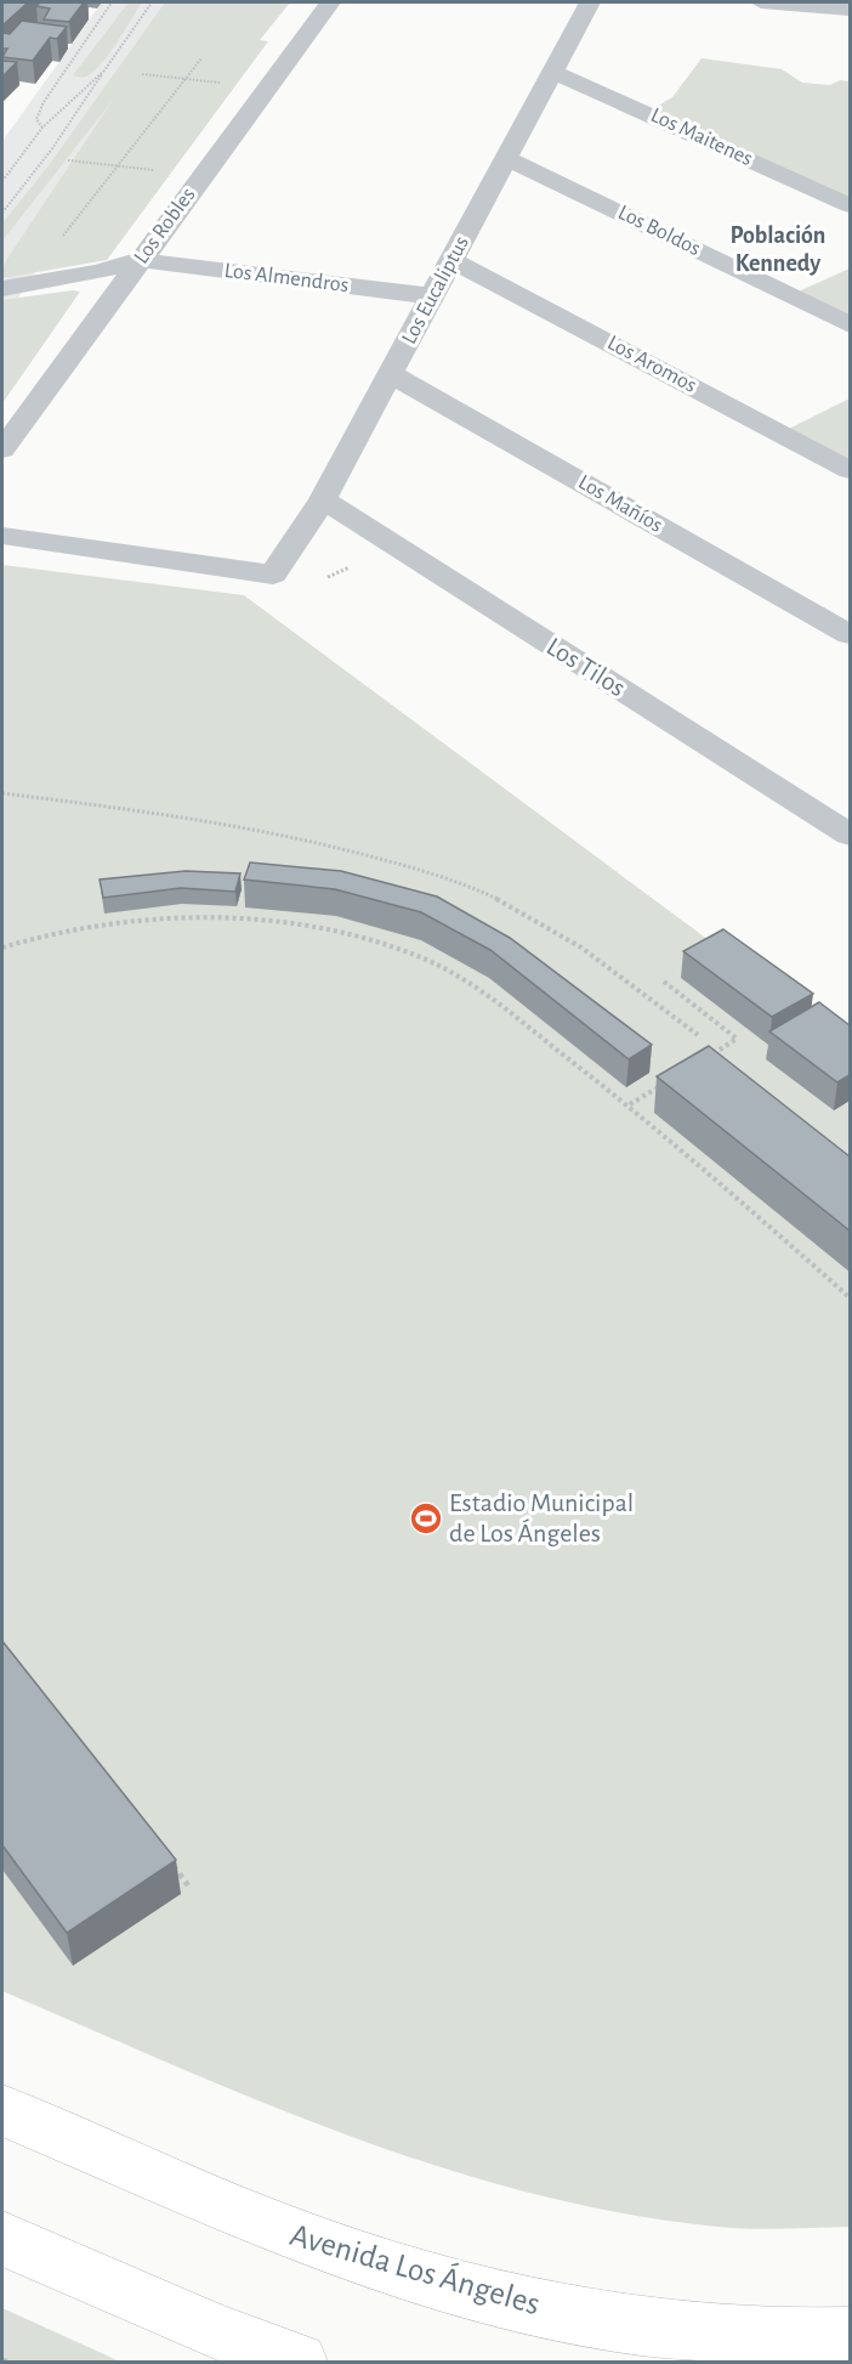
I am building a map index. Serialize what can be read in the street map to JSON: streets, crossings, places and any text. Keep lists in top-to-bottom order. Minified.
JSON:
{"streets":{"main road":["Avenida Los Ángeles"],"street":["Los Maitenes","Los Robles","Los Boldos","Los Almendros","Los Eucaliptus","Los Aromos","Los Mañíos","Los Tilos"]},"crossings":[["Los Maitenes","Los Eucaliptus"],["Los Robles","Los Almendros"],["Los Boldos","Los Eucaliptus"],["Los Almendros","Los Eucaliptus"],["Los Eucaliptus","Los Aromos"],["Los Eucaliptus","Los Mañíos"],["Los Eucaliptus","Los Tilos"]],"districts":["Población Kennedy"],"places":{"sports":["Estadio Municipal de Los Ángeles"]}}
